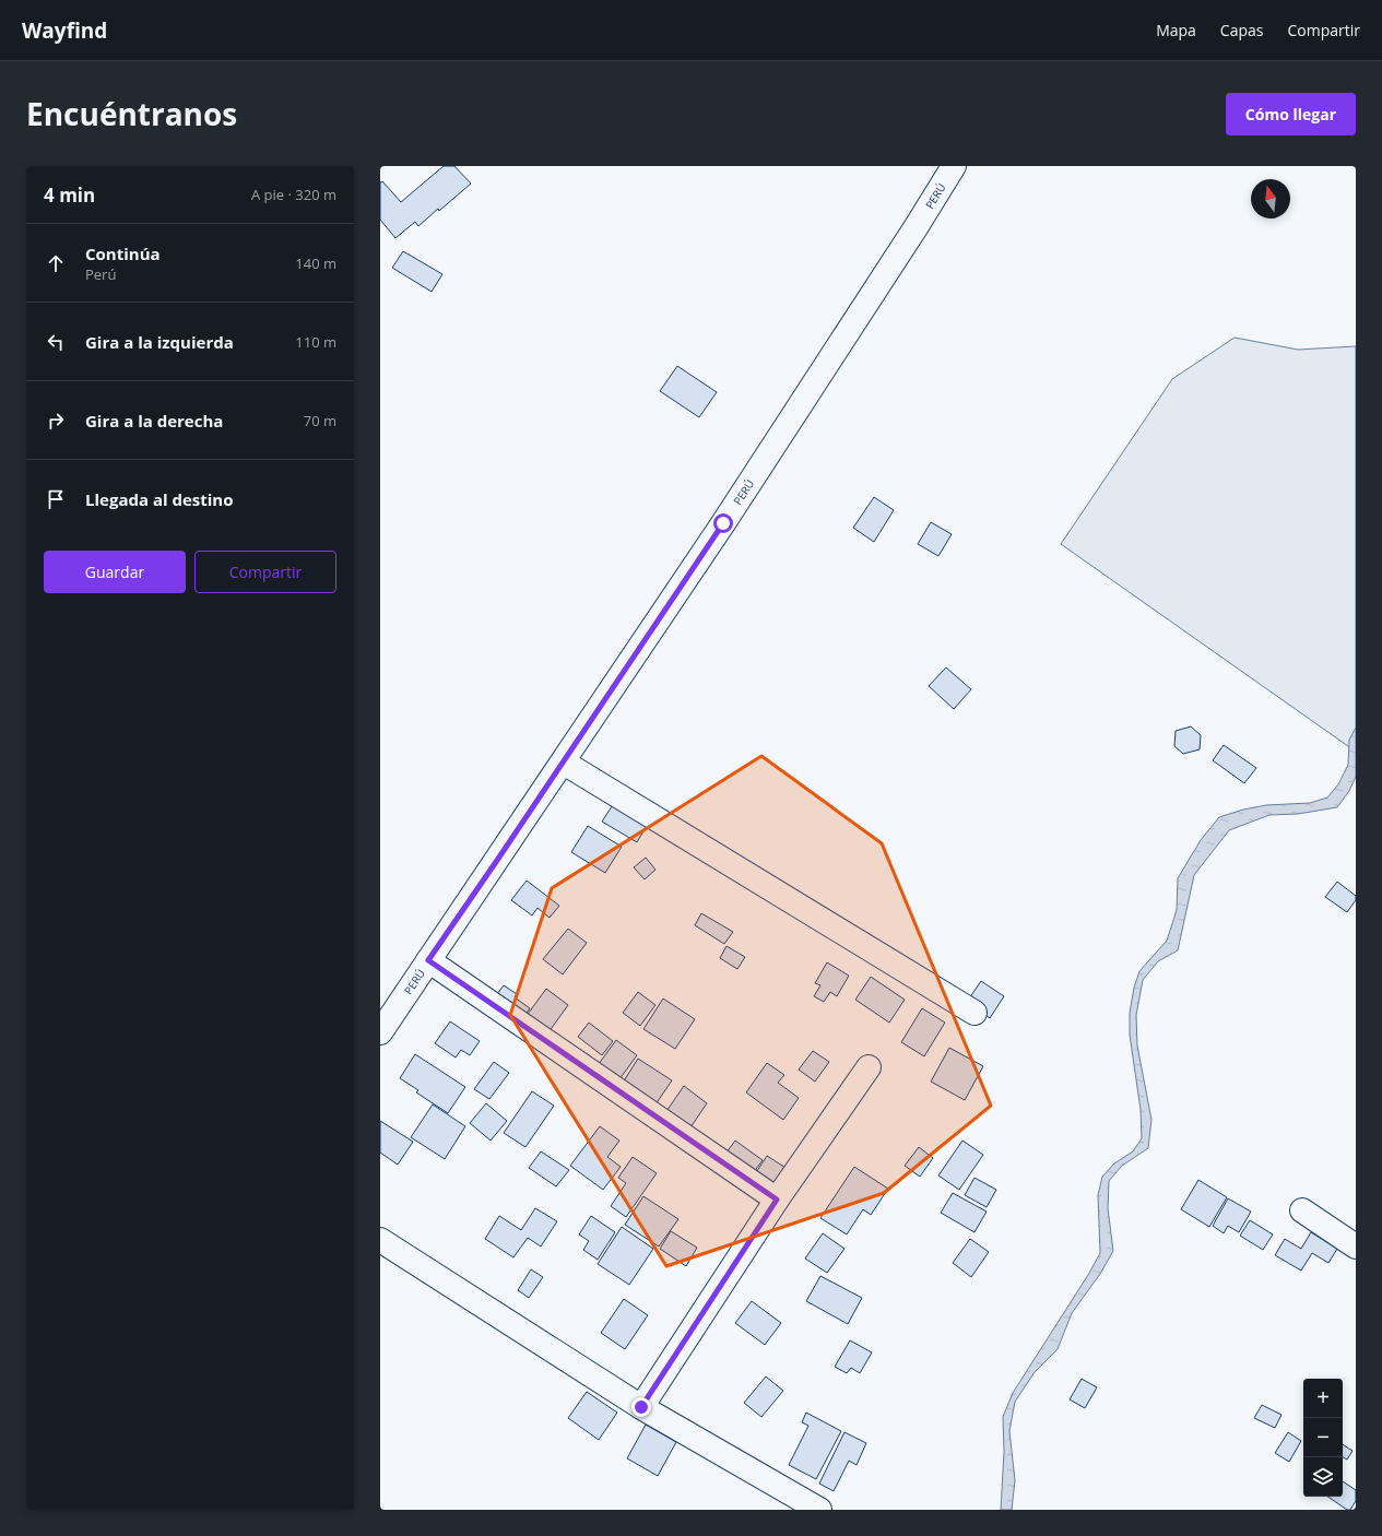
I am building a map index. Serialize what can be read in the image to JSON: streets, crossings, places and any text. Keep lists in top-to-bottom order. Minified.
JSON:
{"streets":{"street":["PERÚ"]},"north":"top","page":{"header":"Wayfind","nav":["Mapa","Capas","Compartir"],"title":"Encuéntranos","buttons":["Cómo llegar",["Guardar","Compartir"]],"heading":["4 min","A pie · 320 m"],"list":[["Continúa","Perú","140 m"],["Gira a la izquierda","110 m"],["Gira a la derecha","70 m"],"Llegada al destino"],"map_buttons":["+","−"]}}
